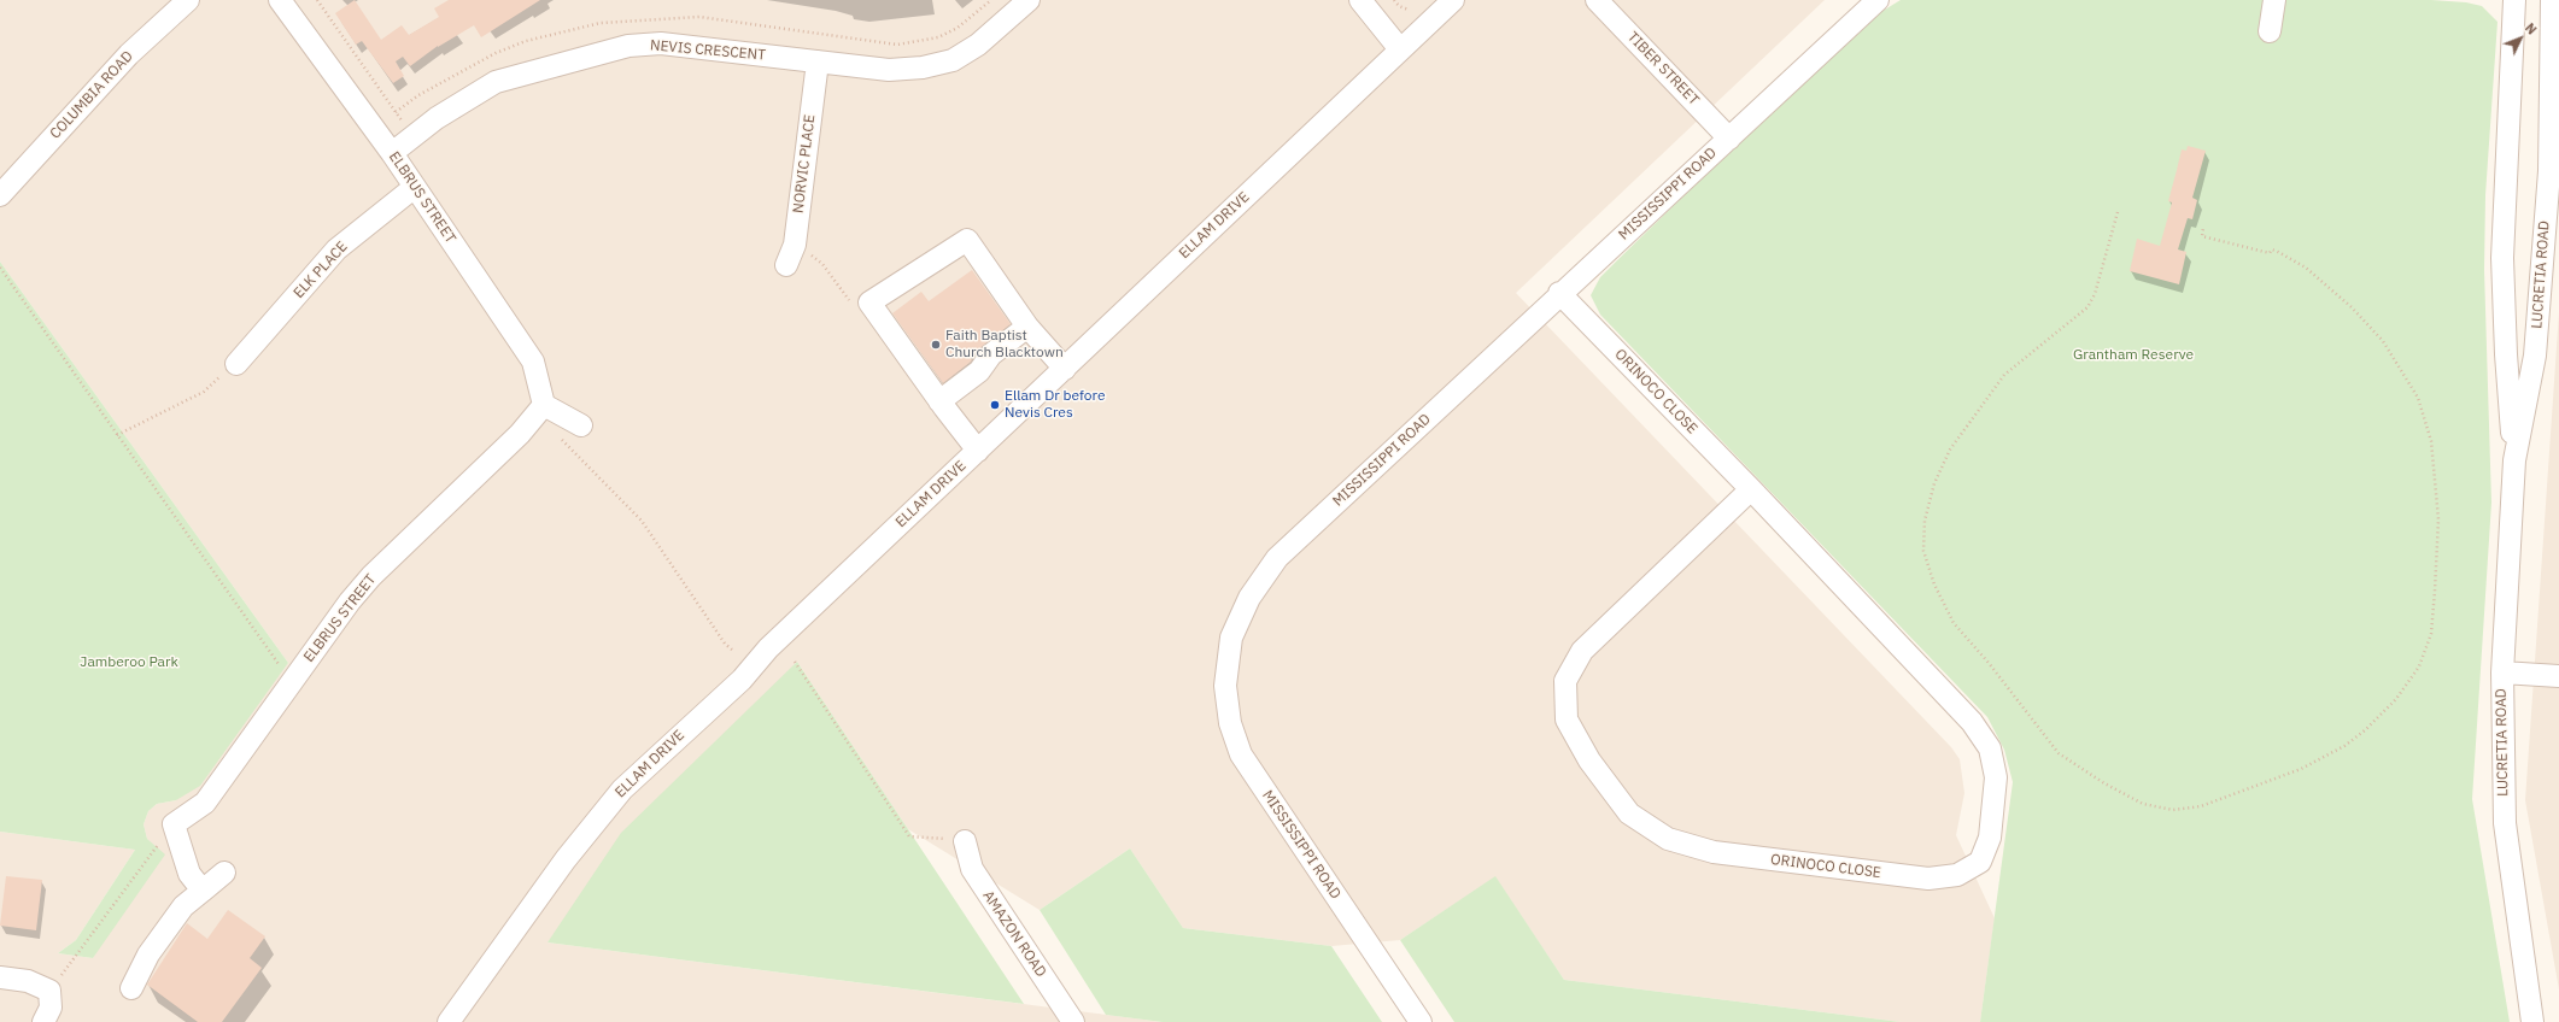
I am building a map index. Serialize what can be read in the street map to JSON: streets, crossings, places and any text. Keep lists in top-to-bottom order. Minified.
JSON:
{"streets":{"street":["NEVIS CRESCENT","TIBER STREET","COLUMBIA ROAD","NORVIC PLACE","MISSISSIPPI ROAD","ELBRUS STREET","ELLAM DRIVE","ELK PLACE","LUCRETIA ROAD","ORINOCO CLOSE","AMAZON ROAD"]},"crossings":[["NEVIS CRESCENT","NORVIC PLACE"],["NEVIS CRESCENT","ELBRUS STREET"],["TIBER STREET","MISSISSIPPI ROAD"],["MISSISSIPPI ROAD","ORINOCO CLOSE"],["ELBRUS STREET","ELK PLACE"]],"parks":["Grantham Reserve","Jamberoo Park"],"places":["Faith Baptist Church Blacktown","Ellam Dr before Nevis Cres"],"north":"top right"}
